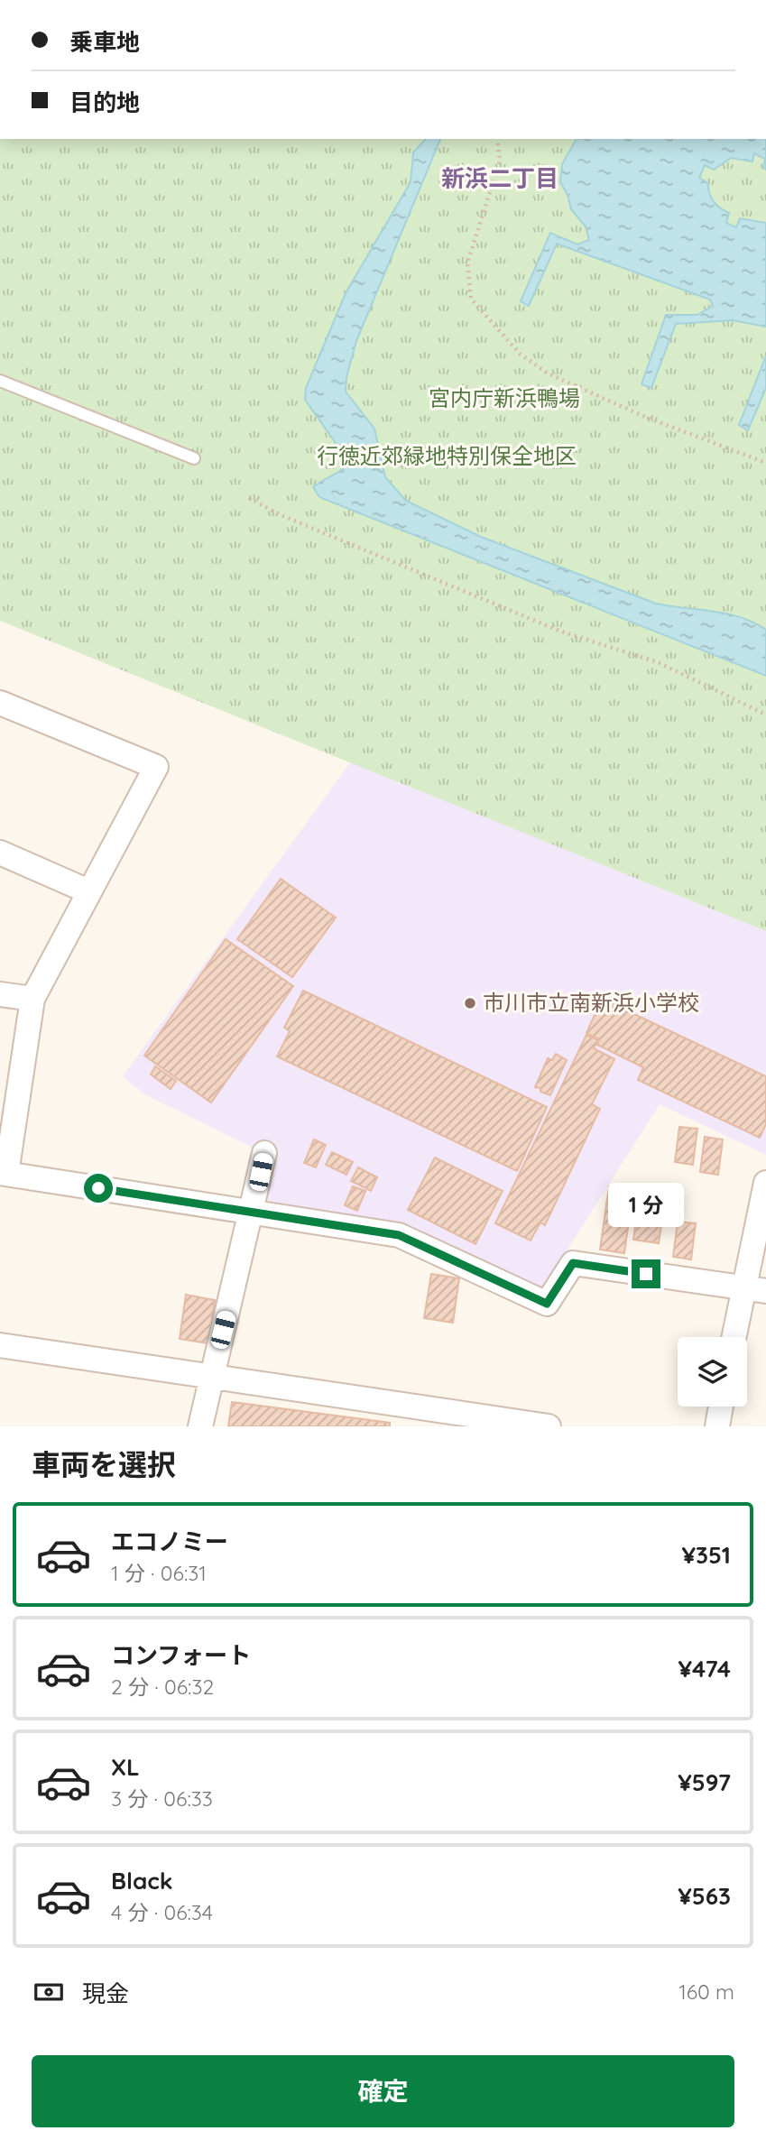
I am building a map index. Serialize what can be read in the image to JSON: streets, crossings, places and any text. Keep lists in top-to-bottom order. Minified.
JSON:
{"districts":["新浜二丁目"],"parks":["宮内庁新浜鴨場","行徳近郊緑地特別保全地区"],"places":["市川市立南新浜小学校"],"page":{"banner":["乗車地","目的地"],"bubble":"1 分","heading":"車両を選択","list":[{"name":"エコノミー","note":"1 分 · 06:31","value":"¥351"},{"name":"コンフォート","note":"2 分 · 06:32","value":"¥474"},{"name":"XL","note":"3 分 · 06:33","value":"¥597"},{"name":"Black","note":"4 分 · 06:34","value":"¥563"}],"pay":["現金","160 m"],"buttons":"確定"}}
